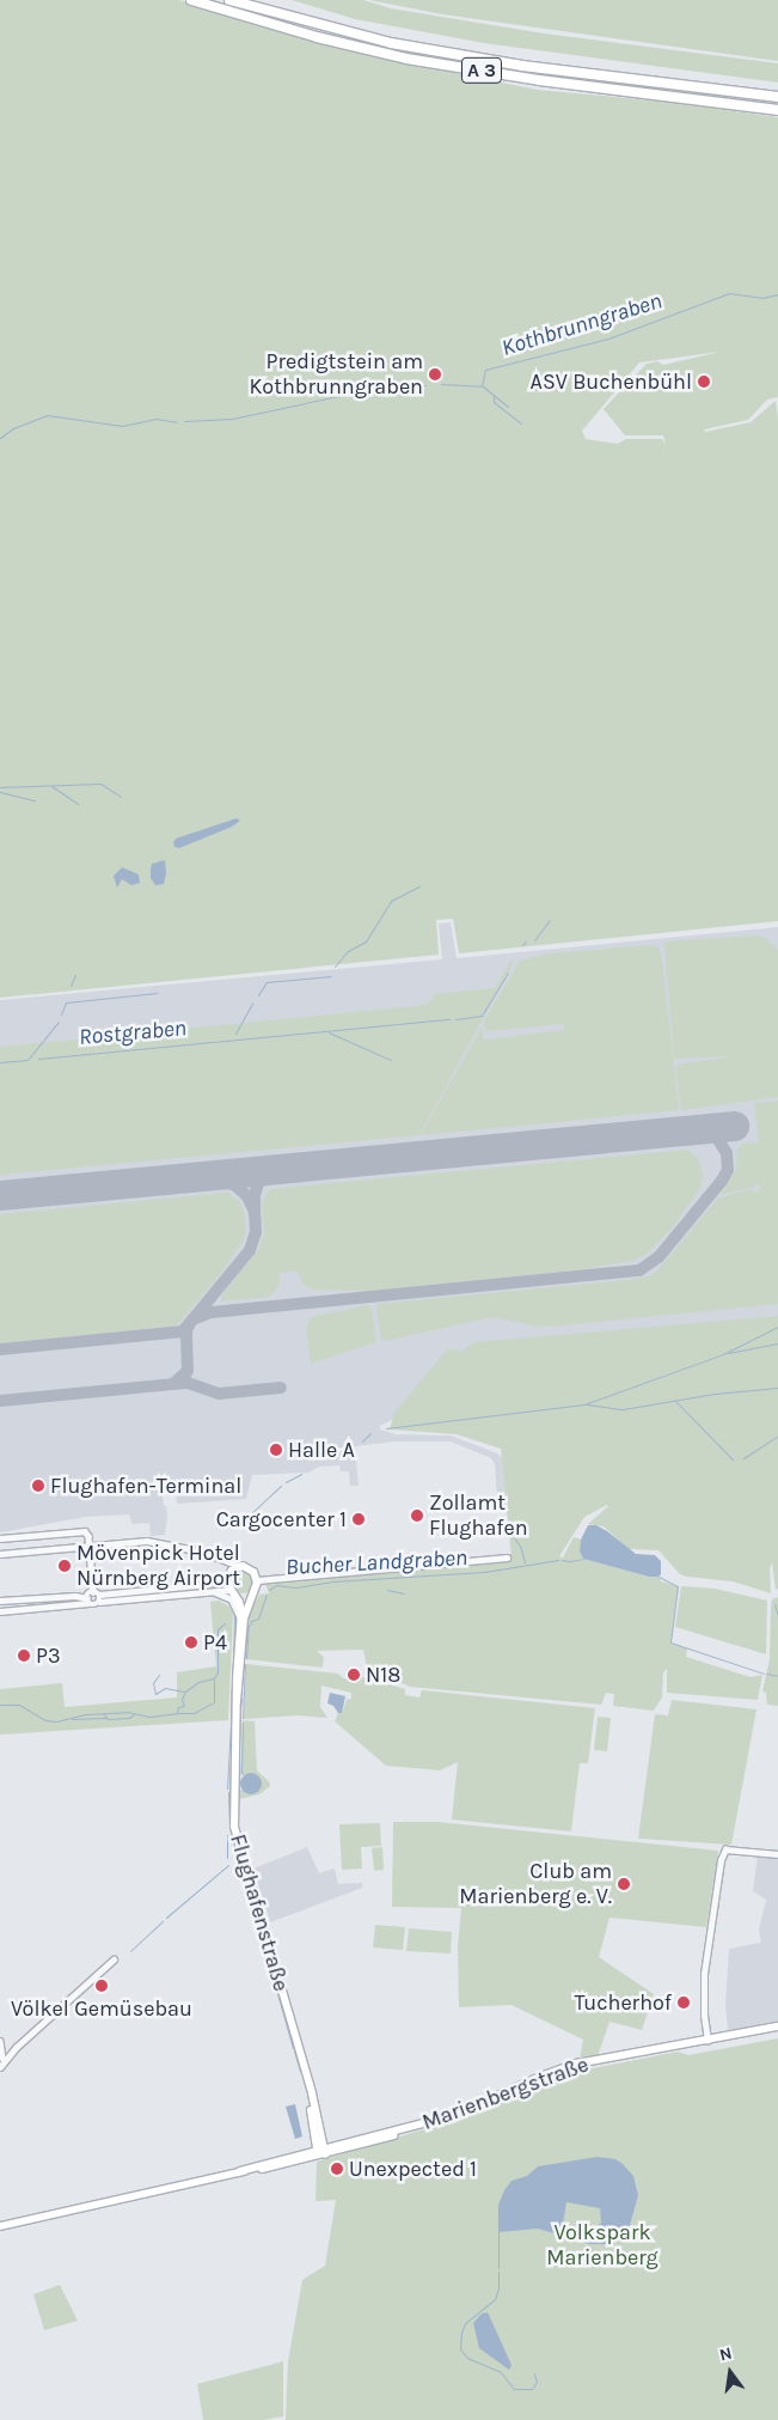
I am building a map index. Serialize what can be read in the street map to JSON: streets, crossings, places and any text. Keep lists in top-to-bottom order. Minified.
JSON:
{"streets":{"highway":["A 3"],"main road":["Flughafenstraße","Marienbergstraße"]},"crossings":[["Flughafenstraße","Marienbergstraße"]],"water":["Kothbrunngraben","Rostgraben","Bucher Landgraben"],"parks":["Volkspark Marienberg"],"places":["Predigtstein am Kothbrunngraben","ASV Buchenbühl","Halle A","Flughafen-Terminal","Zollamt Flughafen","Cargocenter 1","Mövenpick Hotel Nürnberg Airport","P4","P3","N18","Club am Marienberg e. V.","Völkel Gemüsebau","Tucherhof","Unexpected 1"],"north":"top"}
